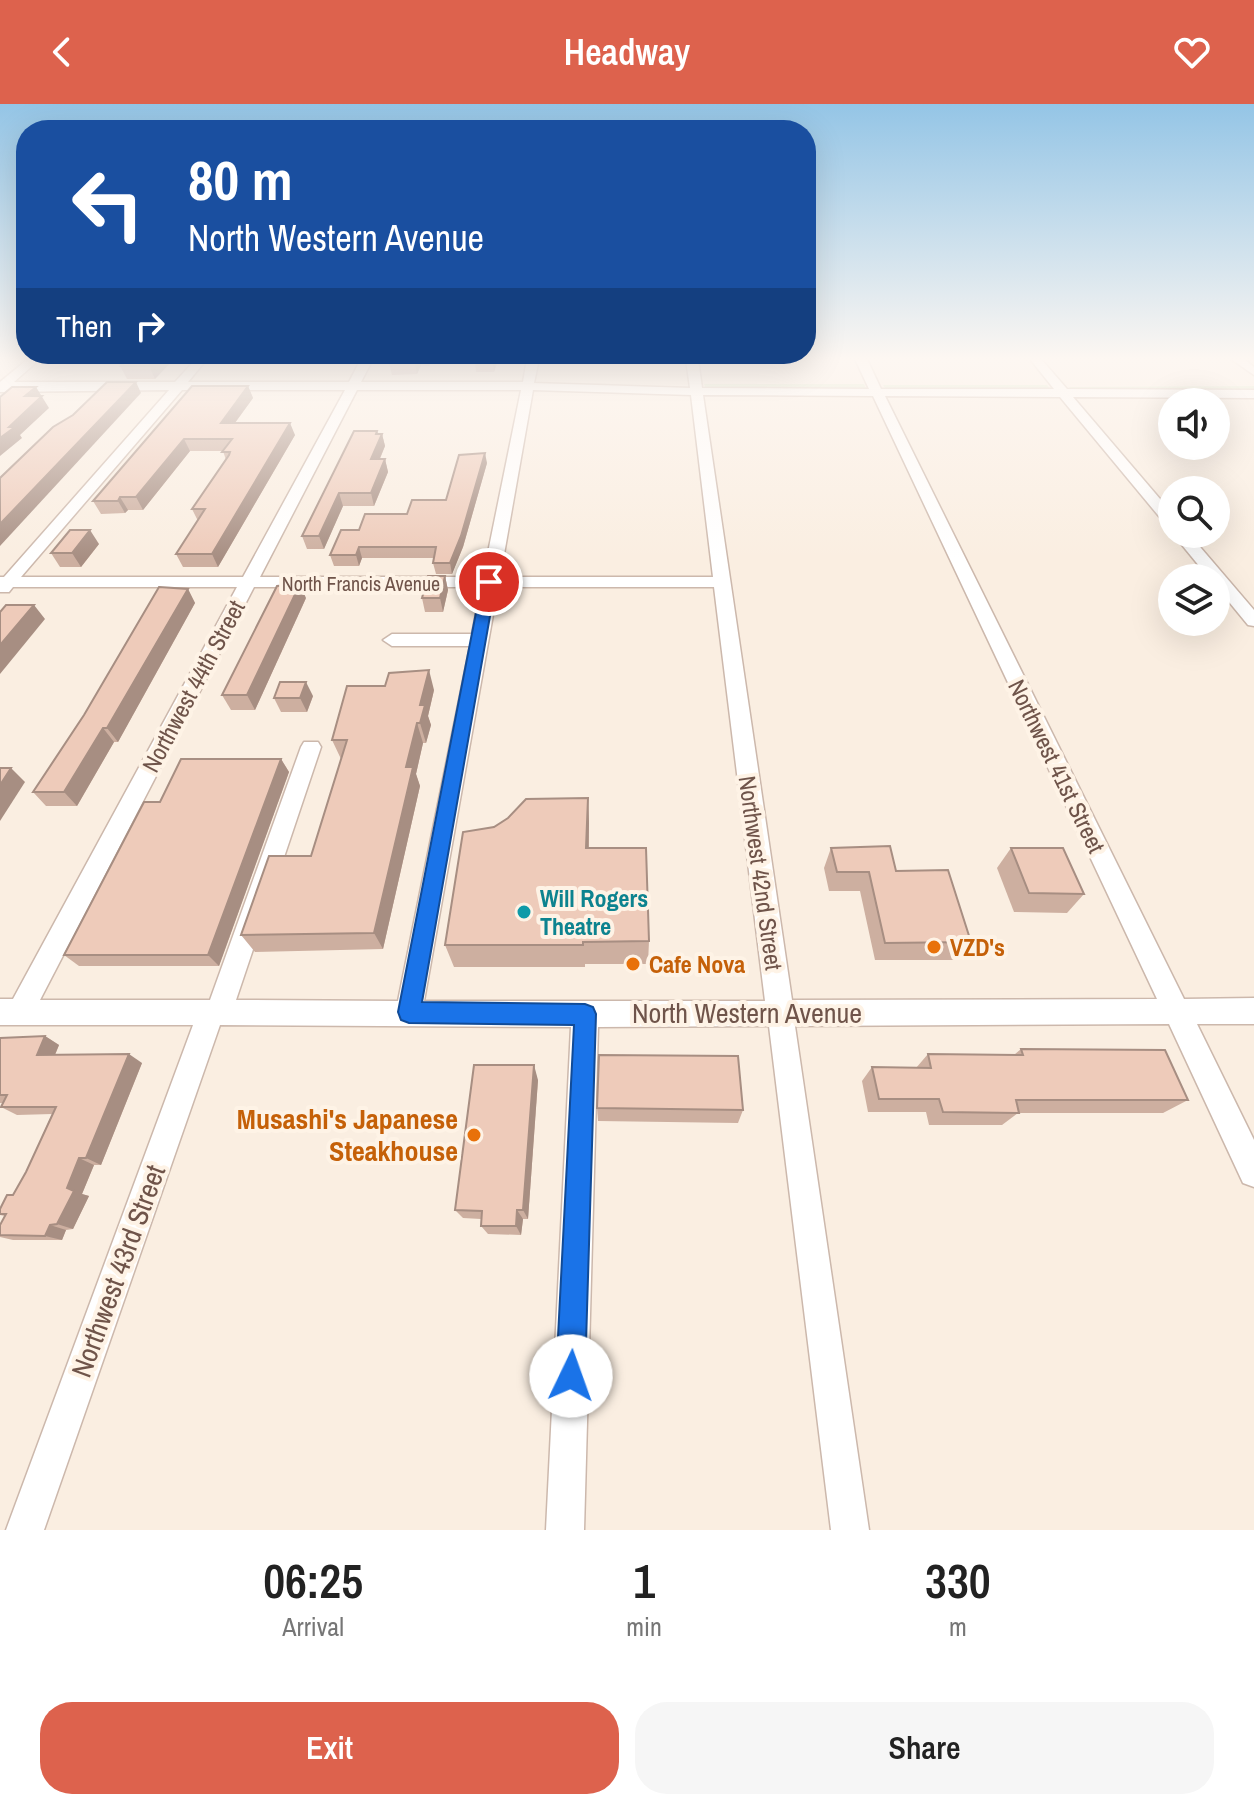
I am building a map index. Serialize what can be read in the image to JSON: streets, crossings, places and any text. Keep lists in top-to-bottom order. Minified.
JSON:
{"streets":{"street":["North Francis Avenue","Northwest 44th Street","Northwest 41st Street","Northwest 42nd Street","North Western Avenue","Northwest 43rd Street"]},"crossings":[["North Francis Avenue","Northwest 44th Street"],["North Francis Avenue","Northwest 42nd Street"],["Northwest 44th Street","North Western Avenue"],["Northwest 41st Street","North Western Avenue"],["Northwest 42nd Street","North Western Avenue"],["North Western Avenue","Northwest 43rd Street"]],"places":["Will Rogers Theatre","VZD's","Cafe Nova","Musashi's Japanese Steakhouse"],"page":{"header":"Headway","turn":["80 m","North Western Avenue"],"then":"Then","eta":["06:25","Arrival","1","min","330","m"],"buttons":["Exit","Share"]}}
